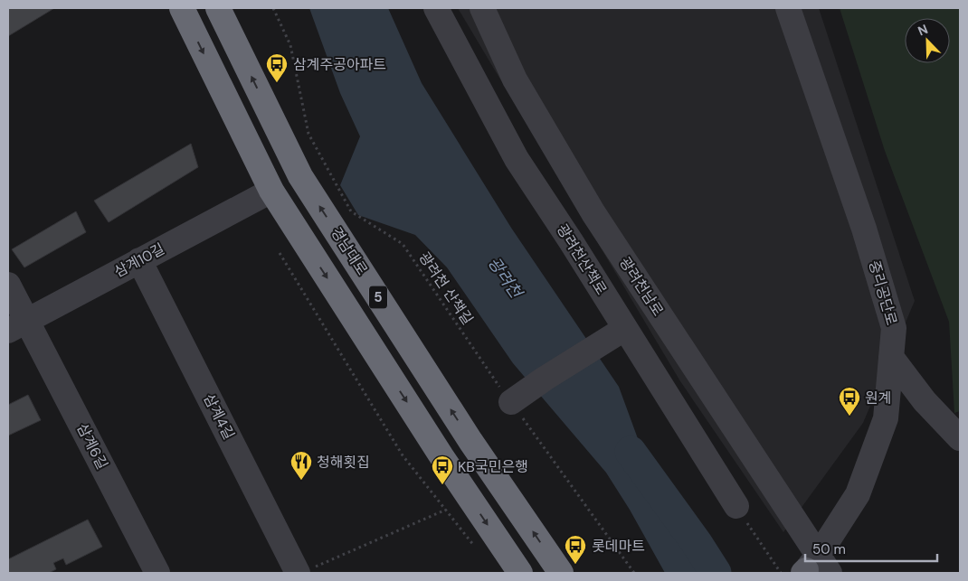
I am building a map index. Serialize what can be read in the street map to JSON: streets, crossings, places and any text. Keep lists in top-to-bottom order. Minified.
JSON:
{"streets":{"highway":["경남대로","5"],"street":["광려천산책로","삼계10길","광려천남로","중리공단로","삼계4길","삼계6길"],"path":["광려천 산책길"]},"crossings":[["삼계10길","5"],["삼계10길","삼계4길"],["삼계10길","삼계6길"],["광려천남로","중리공단로"]],"water":["광려천"],"places":{"bus stop":["삼계주공아파트","원계","KB국민은행","롯데마트"],"restaurant":["청해횟집"]},"scale_bar":"50 m","north":"top left"}
